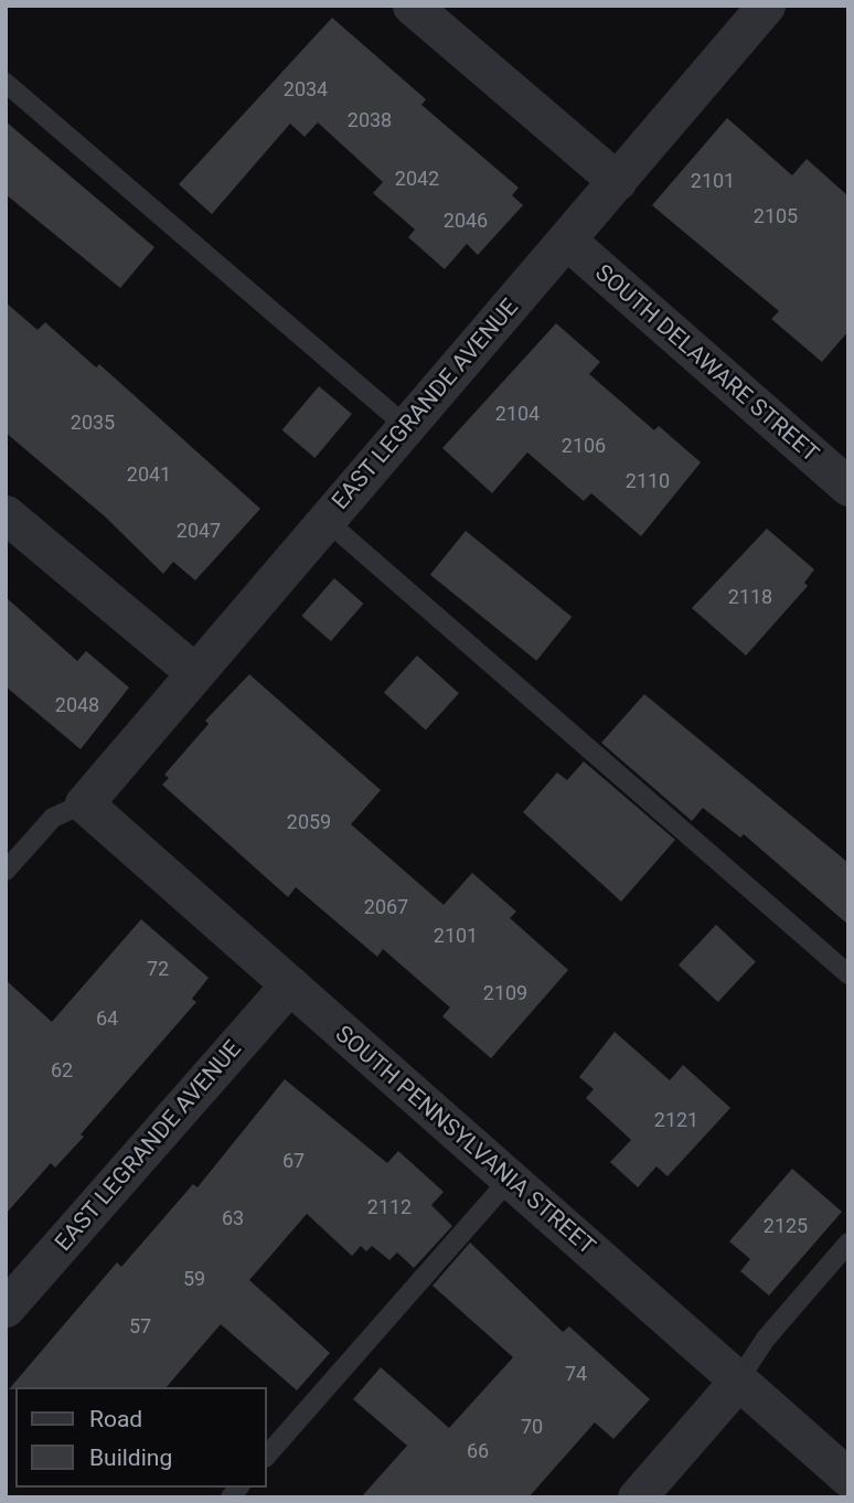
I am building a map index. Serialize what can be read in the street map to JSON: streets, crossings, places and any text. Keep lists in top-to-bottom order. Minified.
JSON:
{"streets":{"street":["SOUTH DELAWARE STREET","EAST LEGRANDE AVENUE","SOUTH PENNSYLVANIA STREET"]},"crossings":[["SOUTH DELAWARE STREET","EAST LEGRANDE AVENUE"],["EAST LEGRANDE AVENUE","SOUTH PENNSYLVANIA STREET"]],"house_numbers":["2034","2038","2042","2101","2105","2046","2104","2035","2106","2041","2110","2047","2118","2048","2059","2067","2101","72","2109","64","62","2121","67","2112","63","2125","59","57","74","70","66"],"legend":["Road","Building"]}
